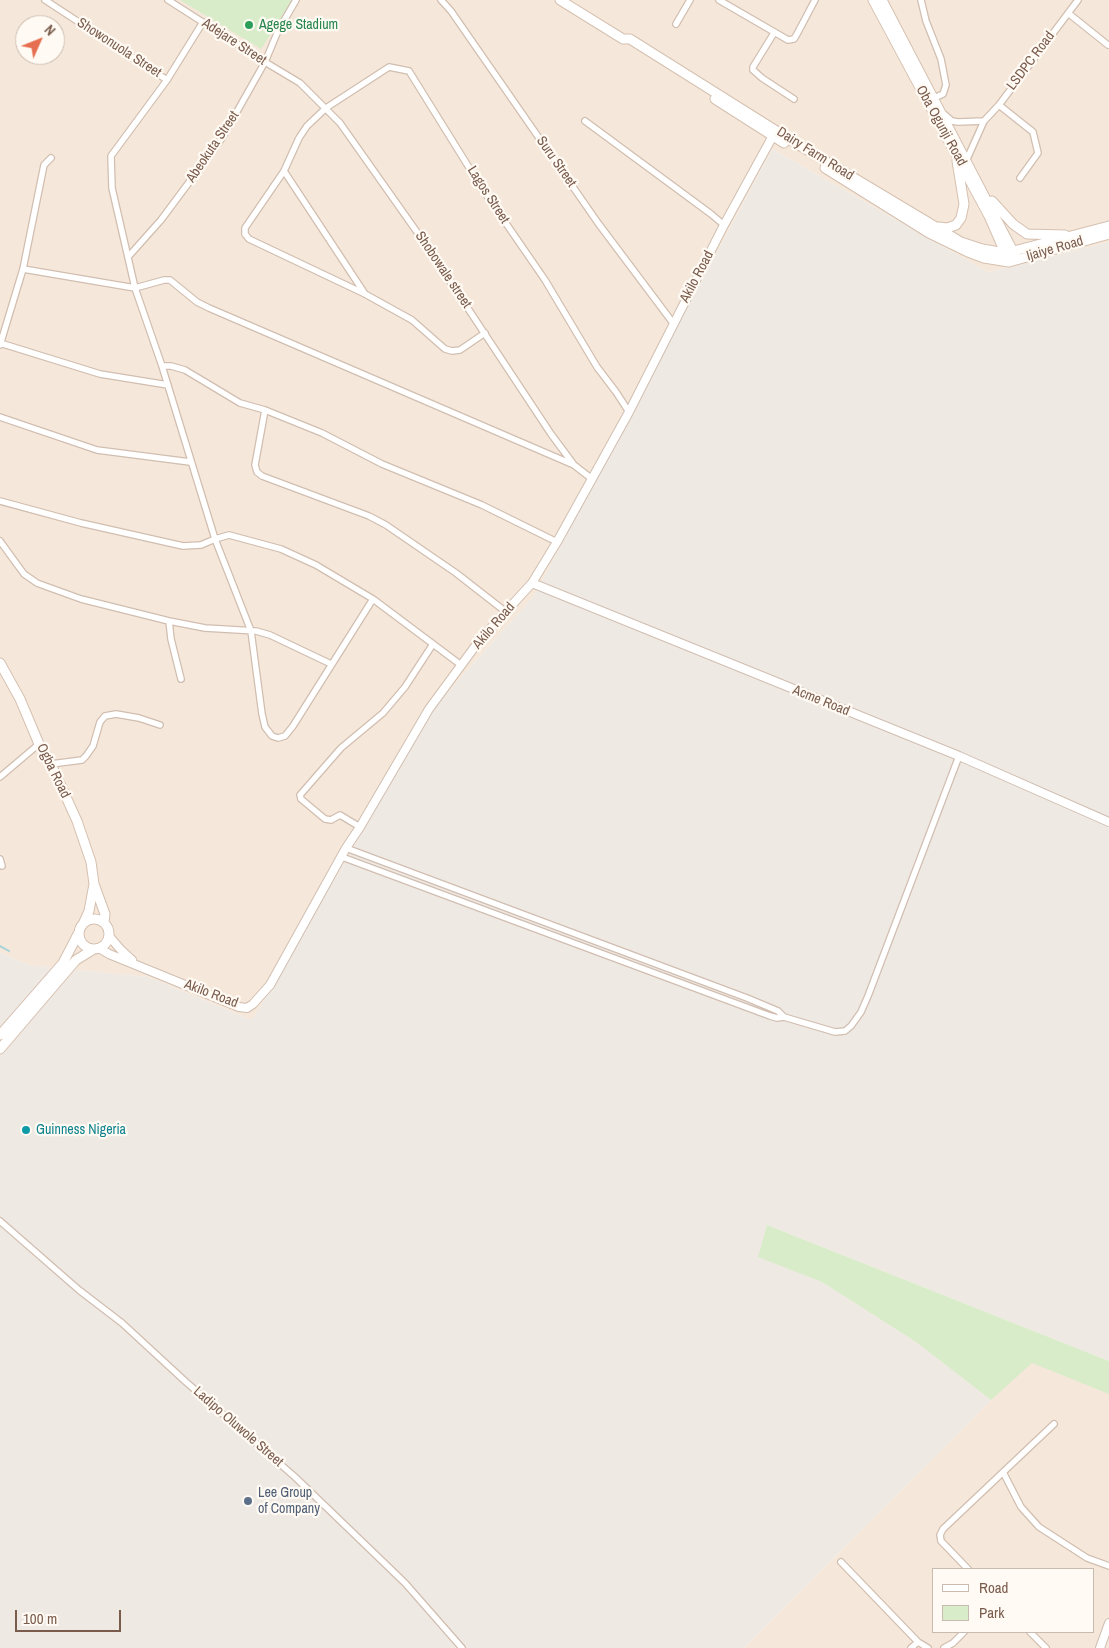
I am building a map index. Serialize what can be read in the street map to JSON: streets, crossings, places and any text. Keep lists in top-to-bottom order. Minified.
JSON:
{"streets":{"main road":["Oba Ogunji Road","Dairy Farm Road","Ijaiye Road","Ogba Road"],"street":["Adejare Street","Showonuola Street","LSDPC Road","Abeokuta Street","Suru Street","Lagos Street","Shobowale street","Akilo Road","Acme Road","Ladipo Oluwole Street"]},"crossings":[["Adejare Street","Abeokuta Street"],["Adejare Street","Shobowale street"],["LSDPC Road","Oba Ogunji Road"],["Oba Ogunji Road","Dairy Farm Road"],["Oba Ogunji Road","Ijaiye Road"],["Dairy Farm Road","Ijaiye Road"],["Dairy Farm Road","Akilo Road"],["Suru Street","Akilo Road"],["Lagos Street","Shobowale street"],["Lagos Street","Akilo Road"],["Akilo Road","Acme Road"],["Akilo Road","Ogba Road"]],"places":["Agege Stadium","Guinness Nigeria","Lee Group of Company"],"legend":["Road","Park"],"scale_bar":"100 m","north":"top right"}
